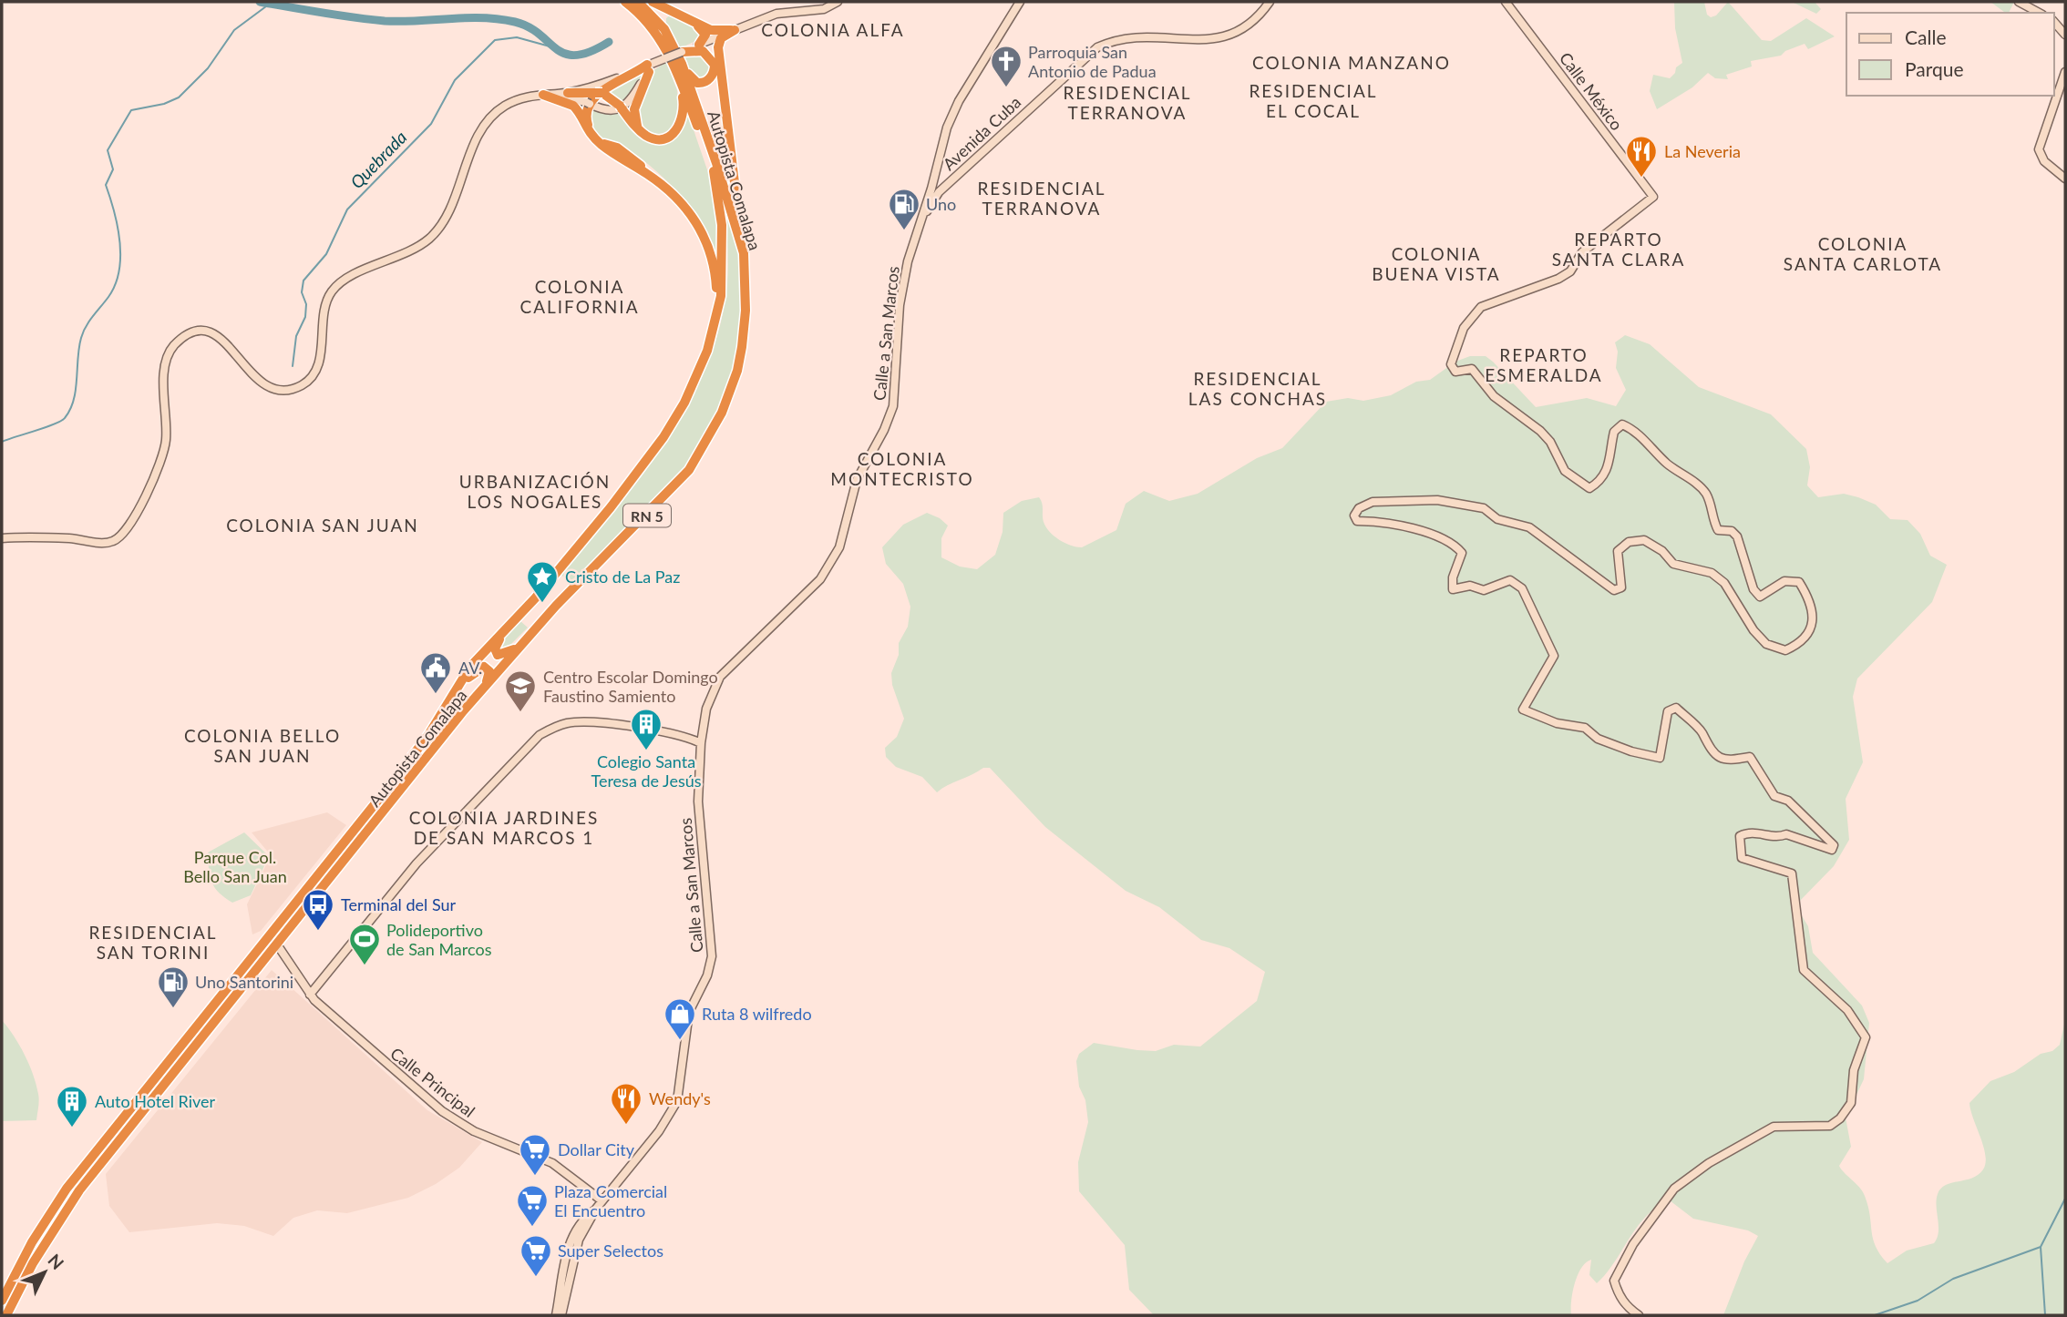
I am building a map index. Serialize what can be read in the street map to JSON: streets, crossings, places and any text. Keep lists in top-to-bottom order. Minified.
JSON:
{"streets":{"highway":["Autopista Comalapa","RN 5"],"main road":["Calle México","Avenida Cuba","Calle a San Marcos","Calle Principal"]},"crossings":[["Avenida Cuba","Calle a San Marcos"],["Autopista Comalapa","Calle Principal"],["Calle a San Marcos","Calle Principal"]],"districts":["COLONIA ALFA","COLONIA MANZANO","RESIDENCIAL EL COCAL","RESIDENCIAL TERRANOVA","RESIDENCIAL TERRANOVA","REPARTO SANTA CLARA","COLONIA SANTA CARLOTA","COLONIA BUENA VISTA","COLONIA CALIFORNIA","REPARTO ESMERALDA","RESIDENCIAL LAS CONCHAS","COLONIA MONTECRISTO","URBANIZACIÓN LOS NOGALES","COLONIA SAN JUAN","COLONIA BELLO SAN JUAN","COLONIA JARDINES DE SAN MARCOS 1","RESIDENCIAL SAN TORINI"],"water":["Quebrada"],"parks":["Parque Col. Bello San Juan"],"places":{"church":["Parroquia San Antonio de Padua"],"restaurant":["La Neveria","Wendy's"],"fuel station":["Uno","Uno Santorini"],"place":["Cristo de La Paz"],"public building":["AV."],"school or university":["Centro Escolar Domingo Faustino Samiento"],"building":["Colegio Santa Teresa de Jesús","Auto Hotel River"],"bus stop":["Terminal del Sur"],"sports":["Polideportivo de San Marcos"],"shop":["Ruta 8 wilfredo"],"supermarket":["Dollar City","Plaza Comercial El Encuentro","Super Selectos"]},"legend":["Calle","Parque"],"north":"top right"}
